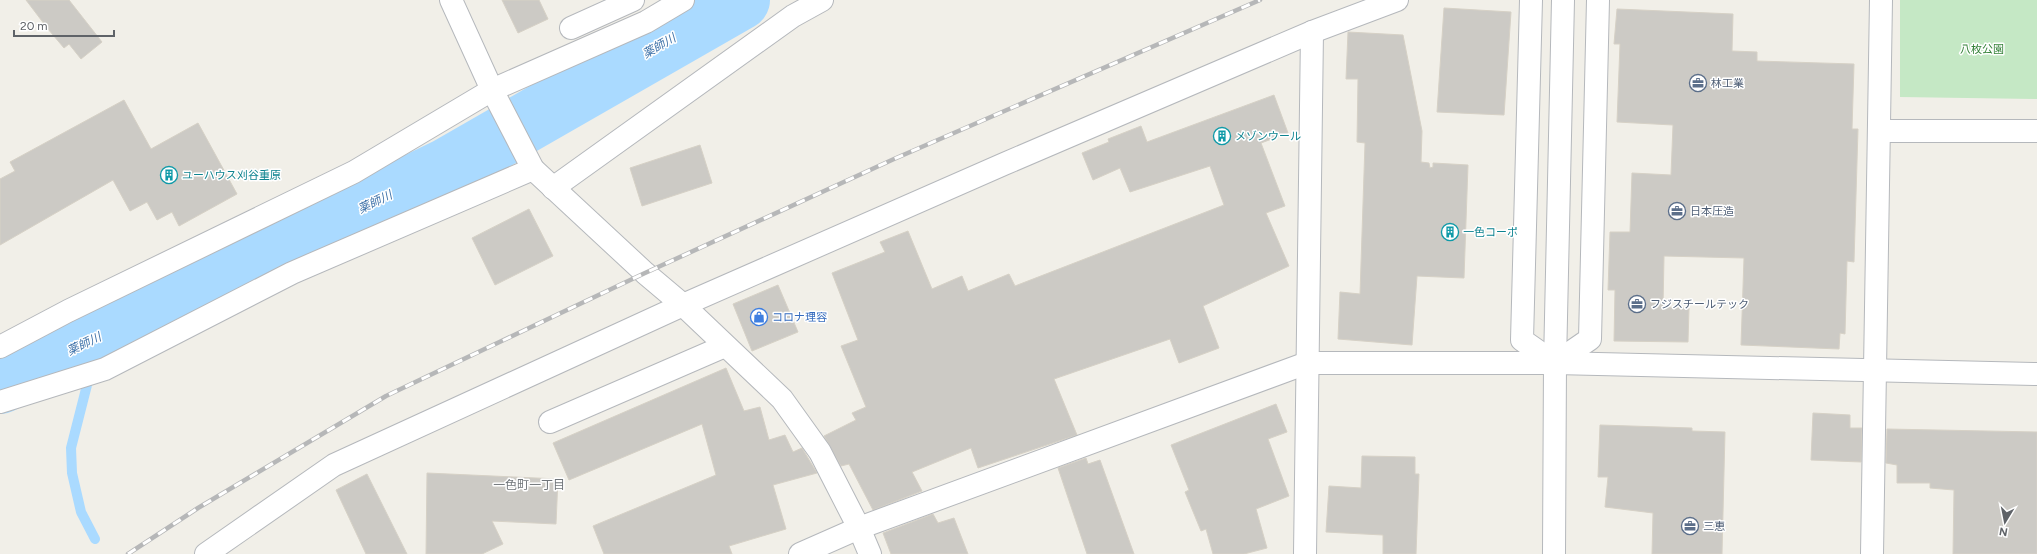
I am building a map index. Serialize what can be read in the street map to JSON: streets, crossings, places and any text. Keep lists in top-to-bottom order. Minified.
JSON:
{"districts":["一色町一丁目"],"water":["薬師川"],"parks":["八枚公園"],"places":{"office":["林工業","日本圧造","フジスチールテック","三恵"],"building":["メゾンウール","ユーハウス刈谷重原","一色コーポ"],"shop":["コロナ理容"]},"scale_bar":"20 m","north":"bottom"}
